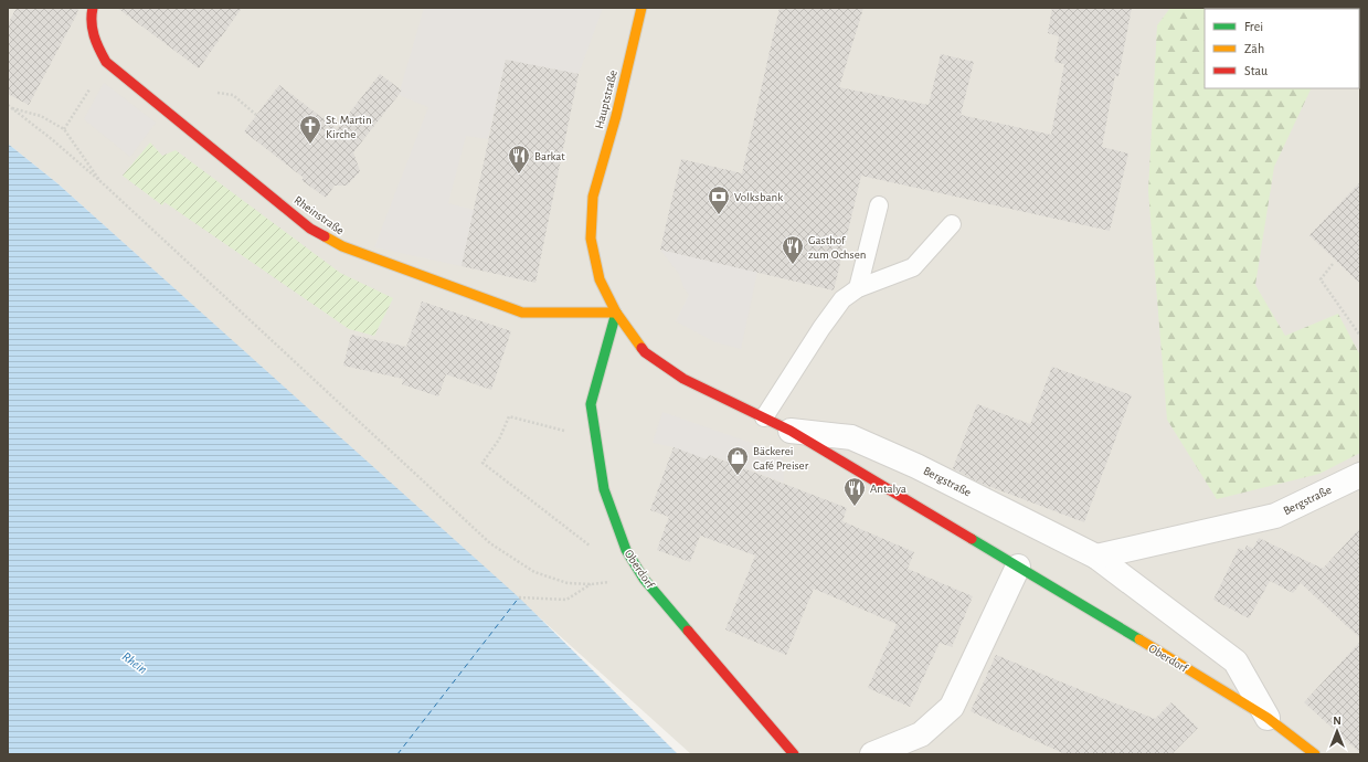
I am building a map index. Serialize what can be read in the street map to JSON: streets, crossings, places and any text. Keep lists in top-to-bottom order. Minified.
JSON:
{"streets":{"main road":["Hauptstraße","Rheinstraße","Oberdorf"],"street":["Bergstraße"]},"crossings":[["Hauptstraße","Oberdorf"],["Rheinstraße","Oberdorf"],["Bergstraße","Oberdorf"]],"water":["Rhein"],"places":{"church":["St. Martin Kirche"],"restaurant":["Barkat","Gasthof zum Ochsen","Antalya"],"bank":["Volksbank"],"shop":["Bäckerei Café Preiser"]},"legend":["Frei","Zäh","Stau"],"north":"top"}
